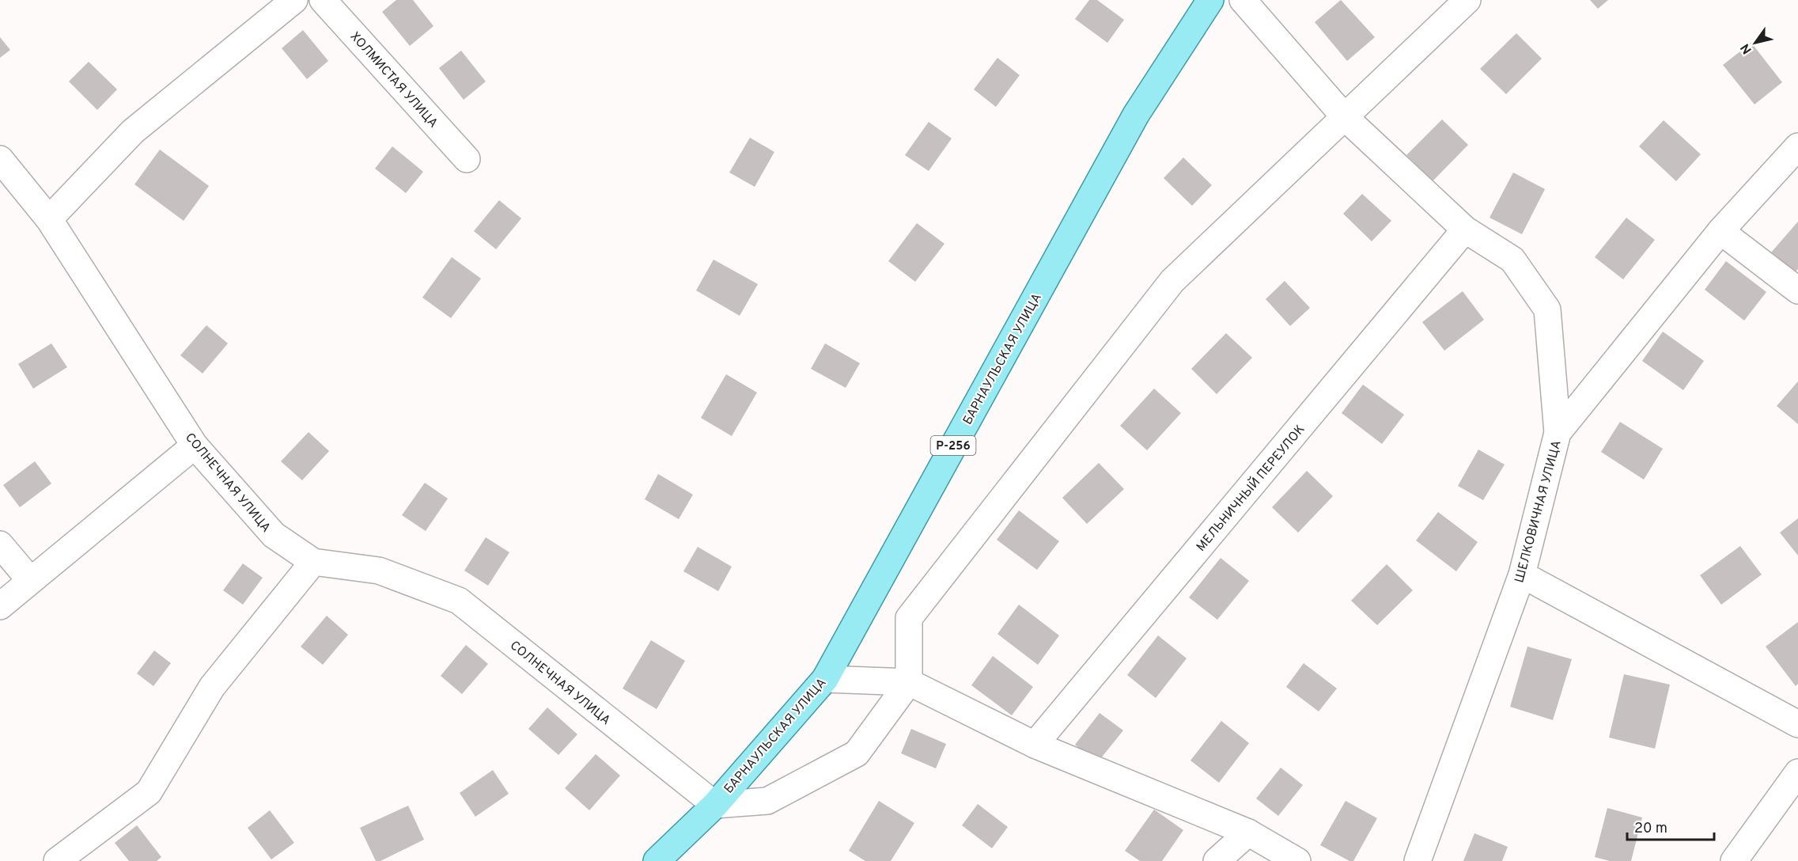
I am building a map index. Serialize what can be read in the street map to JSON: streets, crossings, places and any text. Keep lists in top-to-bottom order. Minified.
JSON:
{"streets":{"main road":["БАРНАУЛЬСКАЯ УЛИЦА","Р-256"],"street":["ХОЛМИСТАЯ УЛИЦА","СОЛНЕЧНАЯ УЛИЦА","МЕЛЬНИЧНЫЙ ПЕРЕУЛОК","ШЕЛКОВИЧНАЯ УЛИЦА"]},"crossings":[["БАРНАУЛЬСКАЯ УЛИЦА","СОЛНЕЧНАЯ УЛИЦА"]],"scale_bar":"20 m","north":"bottom left"}
